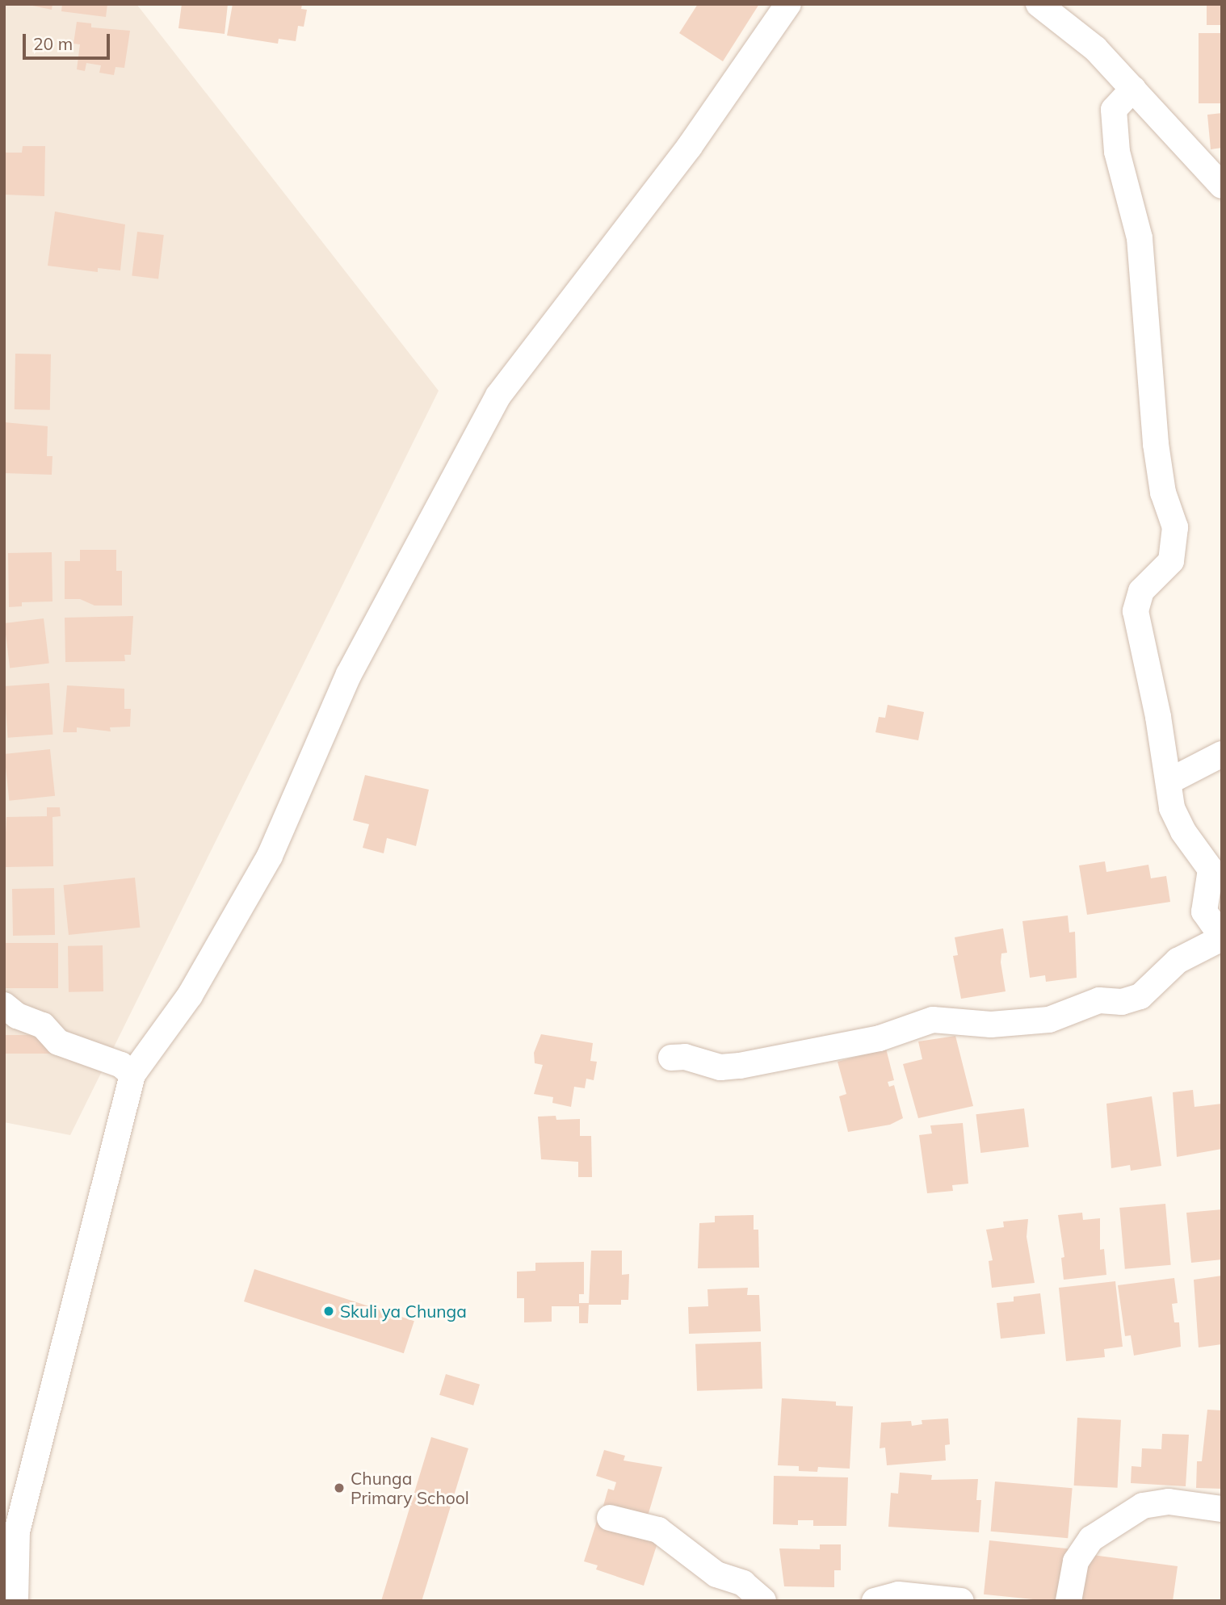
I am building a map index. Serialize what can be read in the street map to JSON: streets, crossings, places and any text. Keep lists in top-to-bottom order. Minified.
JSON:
{"places":["Skuli ya Chunga","Chunga Primary School"],"scale_bar":"20 m"}
